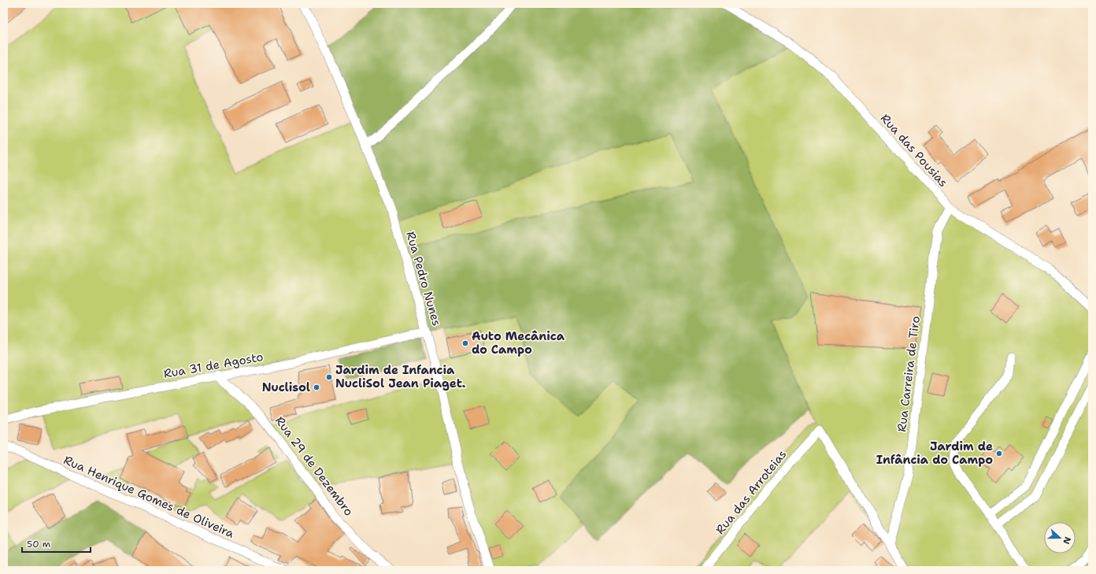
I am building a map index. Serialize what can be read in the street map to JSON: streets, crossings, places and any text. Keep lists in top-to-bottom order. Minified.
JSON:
{"streets":{"street":["Rua das Pousias","Rua Pedro Nunes","Rua 31 de Agosto","Rua Carreira de Tiro","Rua 29 de Dezembro","Rua das Arroteias","Rua Henrique Gomes de Oliveira"]},"crossings":[["Rua das Pousias","Rua Carreira de Tiro"],["Rua Pedro Nunes","Rua 31 de Agosto"],["Rua 31 de Agosto","Rua 29 de Dezembro"],["Rua Carreira de Tiro","Rua das Arroteias"]],"places":["Auto Mecânica do Campo","Jardim de Infancia NucliSol Jean Piaget.","Nuclisol","Jardim de Infância do Campo"],"scale_bar":"50 m","north":"right"}
